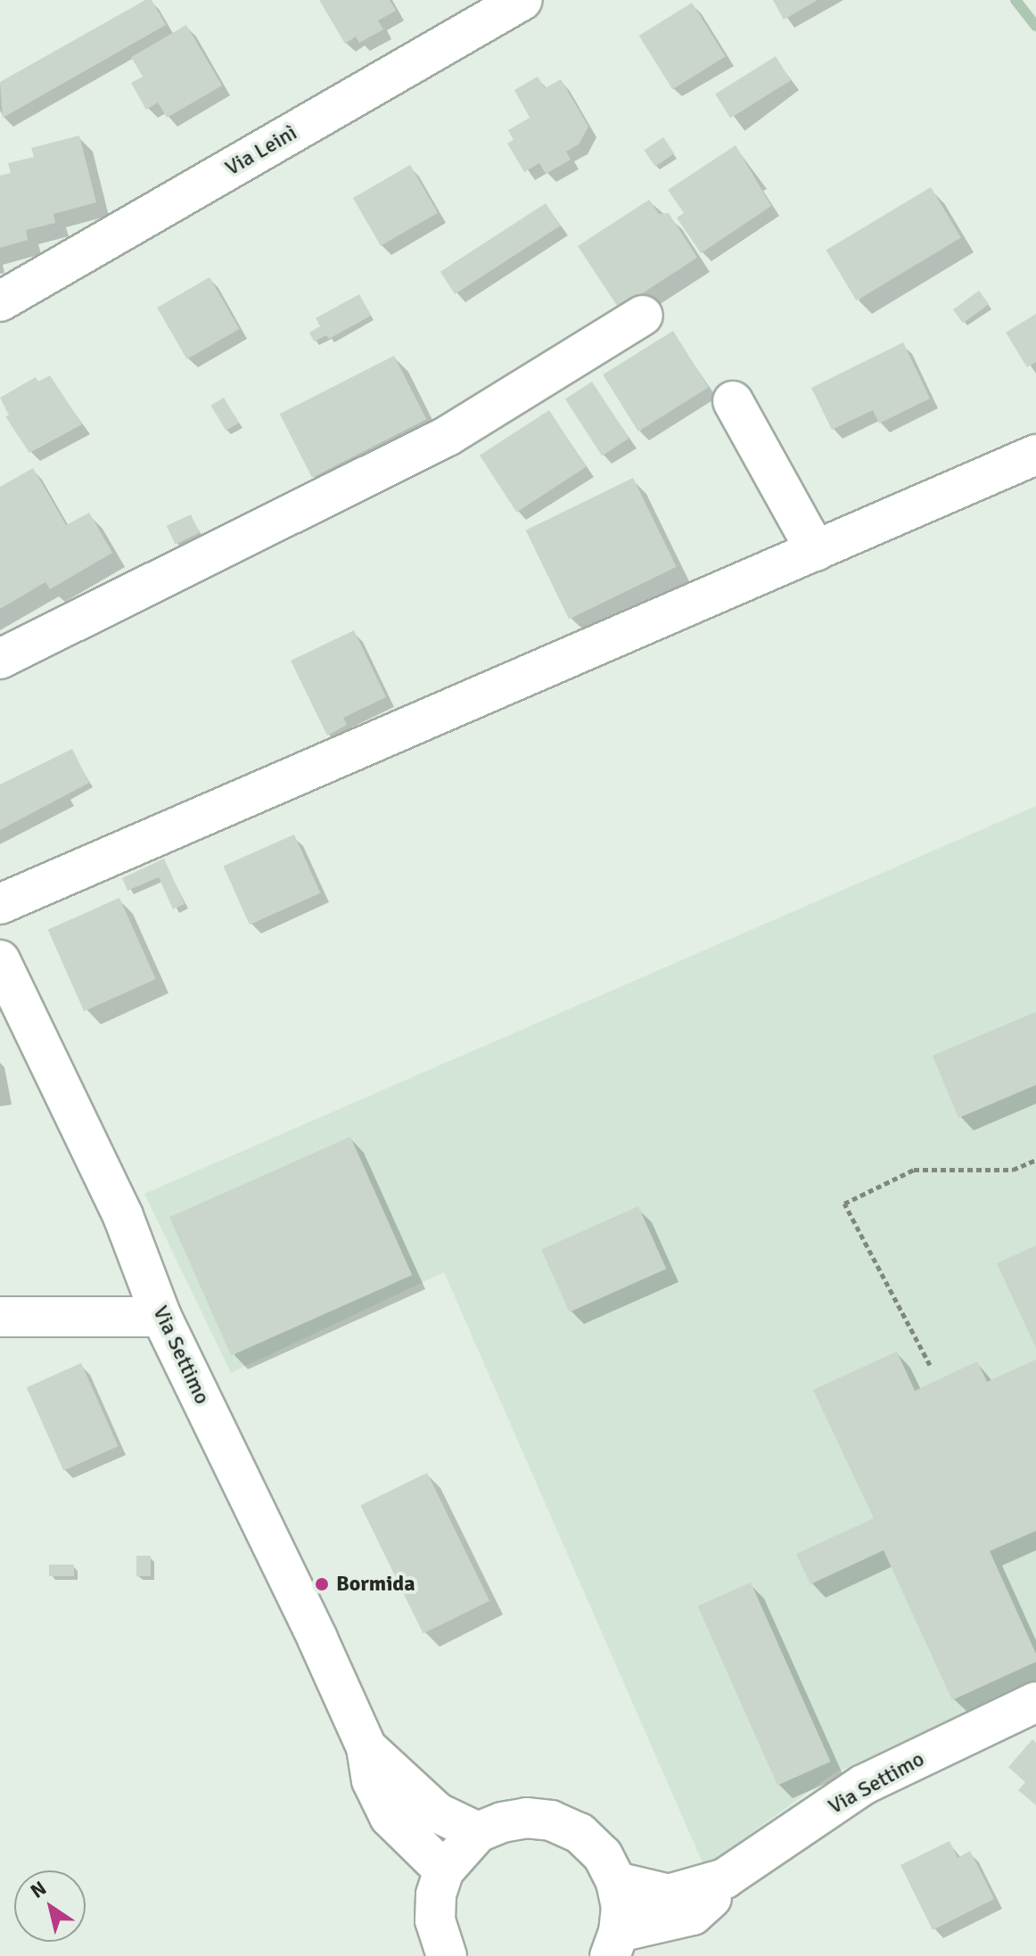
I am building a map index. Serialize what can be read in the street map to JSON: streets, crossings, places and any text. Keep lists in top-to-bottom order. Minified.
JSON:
{"streets":{"street":["Via Leinì","Via Settimo"]},"places":["Bormida"],"north":"top left"}
